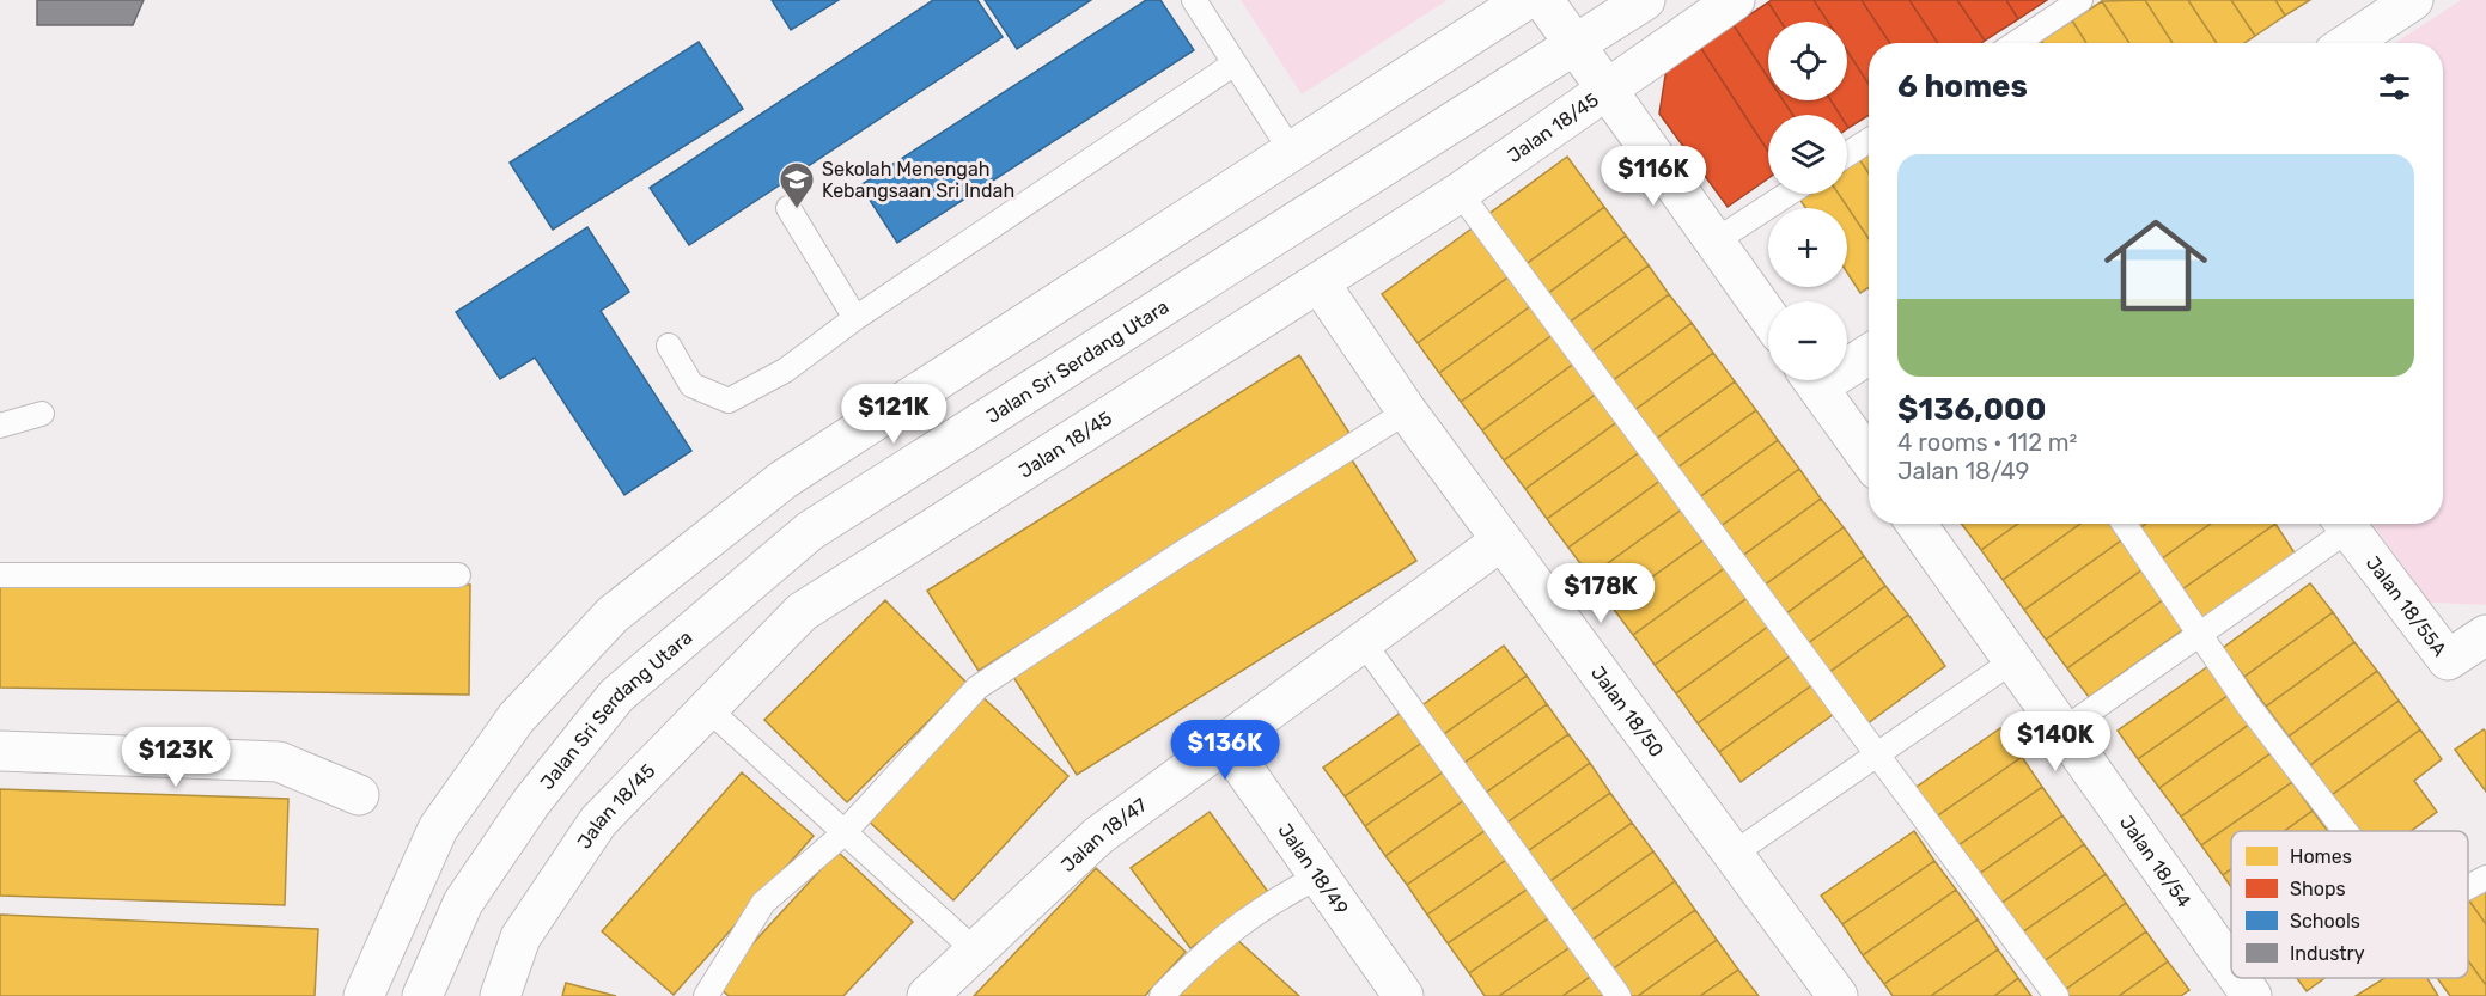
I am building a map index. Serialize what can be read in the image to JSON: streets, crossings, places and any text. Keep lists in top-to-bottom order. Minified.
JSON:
{"streets":{"street":["Jalan 18/45","Jalan Sri Serdang Utara","Jalan 18/55A","Jalan 18/50","Jalan 18/47","Jalan 18/54","Jalan 18/49"]},"crossings":[["Jalan 18/45","Jalan 18/50"],["Jalan 18/50","Jalan 18/47"],["Jalan 18/47","Jalan 18/49"]],"places":{"school or university":["Sekolah Menengah Kebangsaan Sri Indah"]},"legend":["Homes","Shops","Schools","Industry"],"page":{"map_buttons":["+","−"],"heading":"6 homes","list":[{"name":"$136,000","note":"4 rooms · 112 m² · Jalan 18/49"}],"price":["$116K","$121K","$178K","$140K","$136K","$123K"]}}
